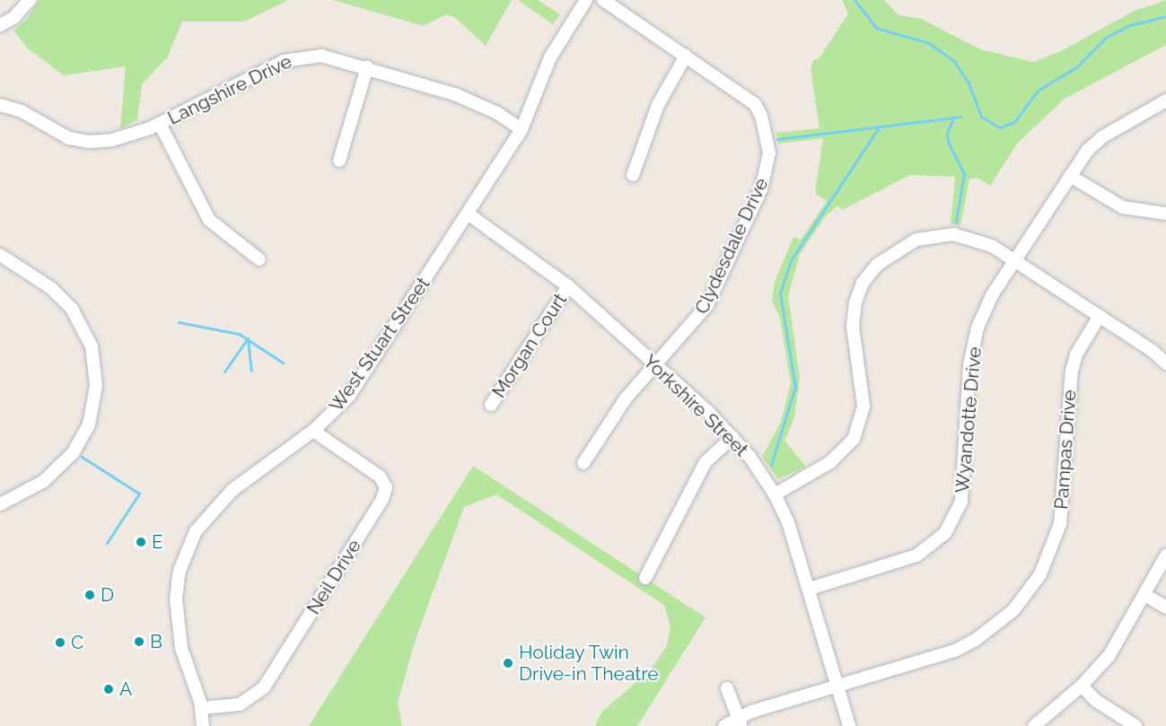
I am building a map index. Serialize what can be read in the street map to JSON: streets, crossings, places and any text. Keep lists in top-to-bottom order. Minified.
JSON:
{"streets":{"street":["Langshire Drive","Clydesdale Drive","West Stuart Street","Morgan Court","Yorkshire Street","Wyandotte Drive","Pampas Drive","Neil Drive"]},"crossings":[["Langshire Drive","West Stuart Street"],["Clydesdale Drive","Yorkshire Street"],["West Stuart Street","Yorkshire Street"],["West Stuart Street","Neil Drive"],["Morgan Court","Yorkshire Street"],["Yorkshire Street","Wyandotte Drive"],["Yorkshire Street","Pampas Drive"]],"places":["E","D","B","C","Holiday Twin Drive-in Theatre","A"]}
